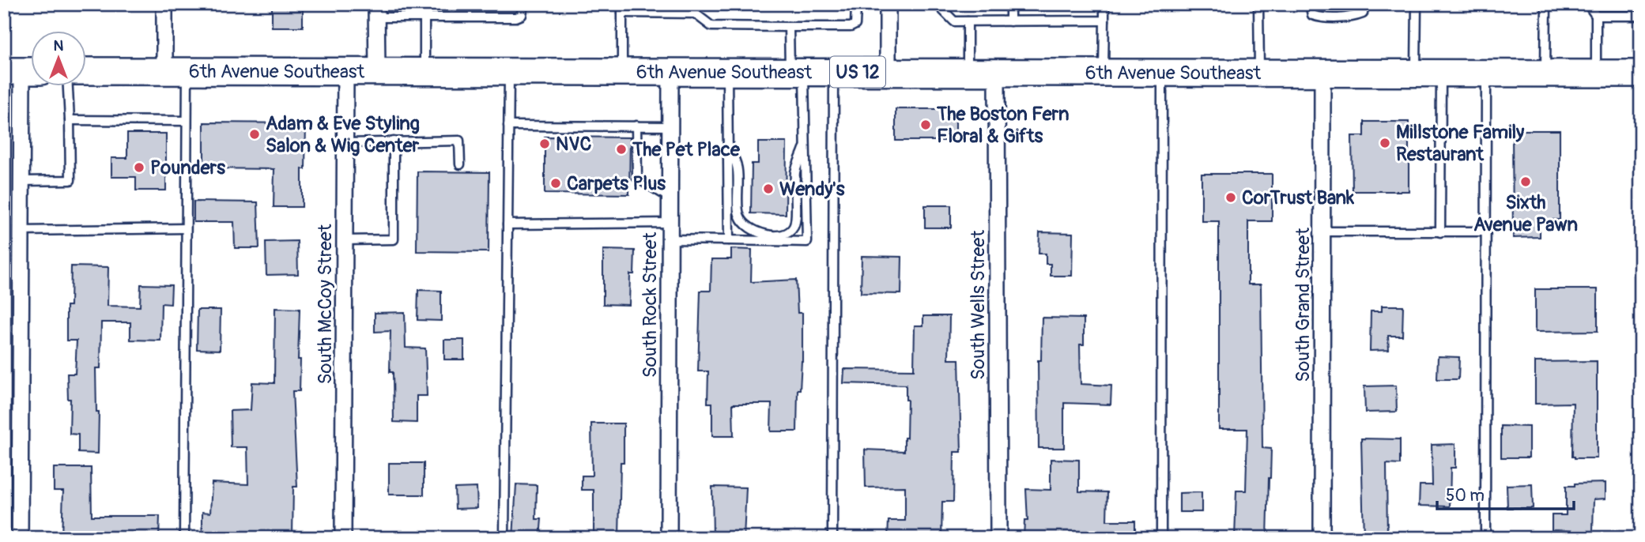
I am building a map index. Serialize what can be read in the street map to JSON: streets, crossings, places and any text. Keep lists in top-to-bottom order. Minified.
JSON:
{"streets":{"highway":["6th Avenue Southeast","US 12"],"street":["South McCoy Street","South Rock Street","South Wells Street","South Grand Street"]},"crossings":[["6th Avenue Southeast","South McCoy Street"],["6th Avenue Southeast","South Rock Street"],["6th Avenue Southeast","South Wells Street"],["6th Avenue Southeast","South Grand Street"]],"places":["The Boston Fern Floral & Gifts","Adam & Eve Styling Salon & Wig Center","Millstone Family Restaurant","NVC","The Pet Place","Pounders","Sixth Avenue Pawn","Carpets Plus","Wendy's","CorTrust Bank"],"scale_bar":"50 m","north":"top"}
